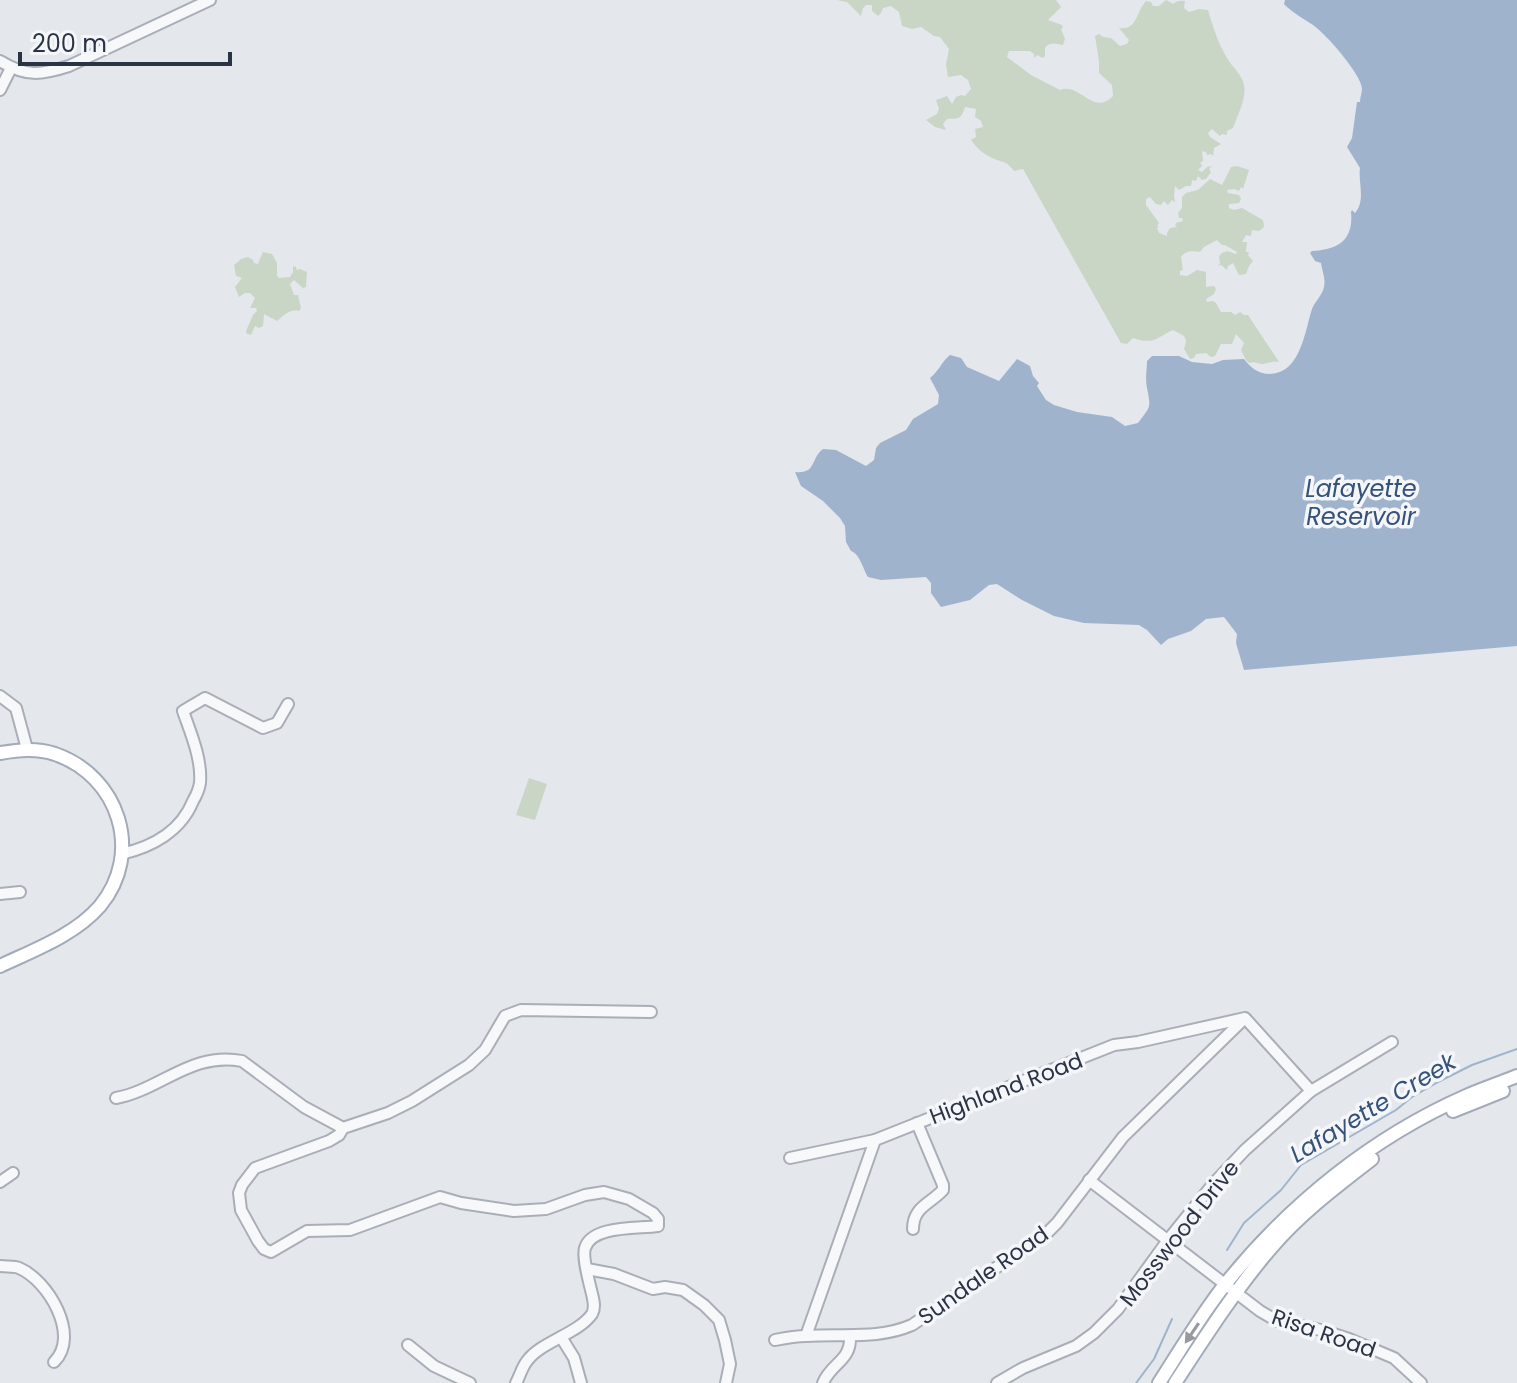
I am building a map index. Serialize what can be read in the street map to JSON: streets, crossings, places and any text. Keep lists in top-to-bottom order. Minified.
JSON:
{"streets":{"street":["Highland Road","Mosswood Drive","Sundale Road","Risa Road"]},"crossings":[["Highland Road","Sundale Road"],["Mosswood Drive","Risa Road"],["Sundale Road","Risa Road"]],"water":["Lafayette Reservoir","Lafayette Creek"],"scale_bar":"200 m"}
